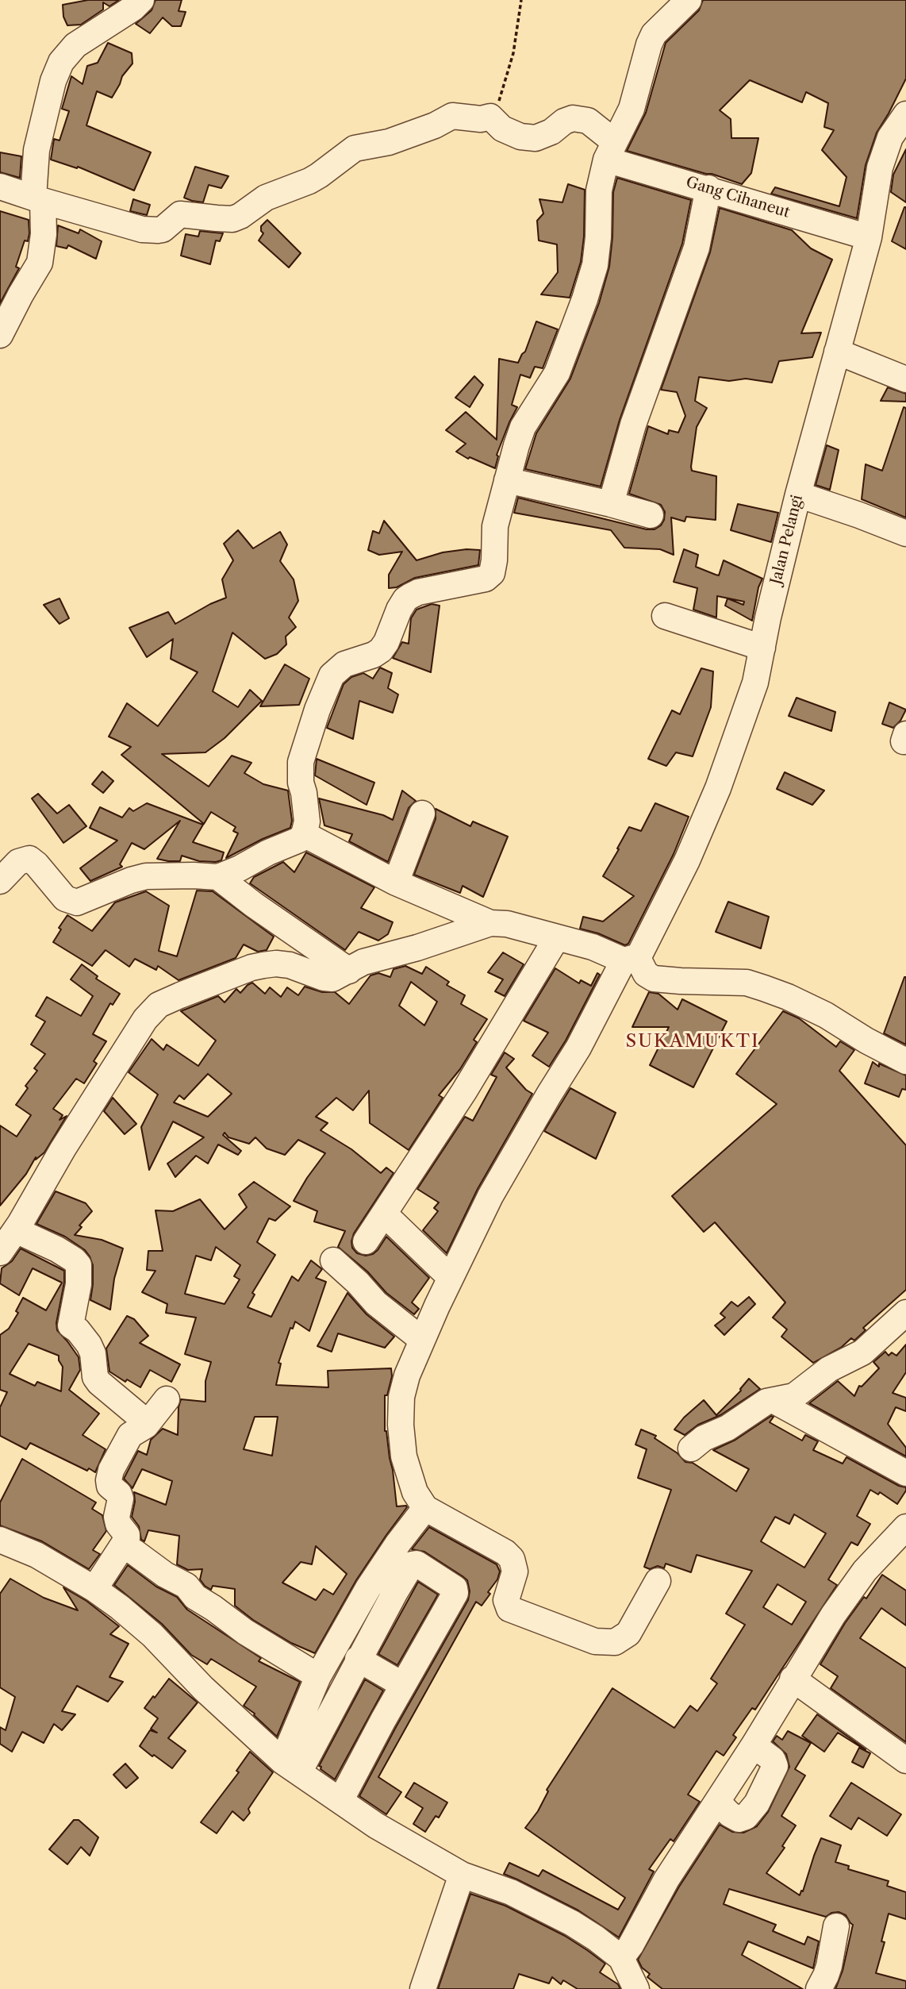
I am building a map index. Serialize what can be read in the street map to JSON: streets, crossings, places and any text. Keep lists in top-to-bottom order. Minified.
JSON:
{"streets":{"street":["Gang Cihaneut","Jalan Pelangi"]},"crossings":[["Gang Cihaneut","Jalan Pelangi"]],"districts":["SUKAMUKTI"]}
